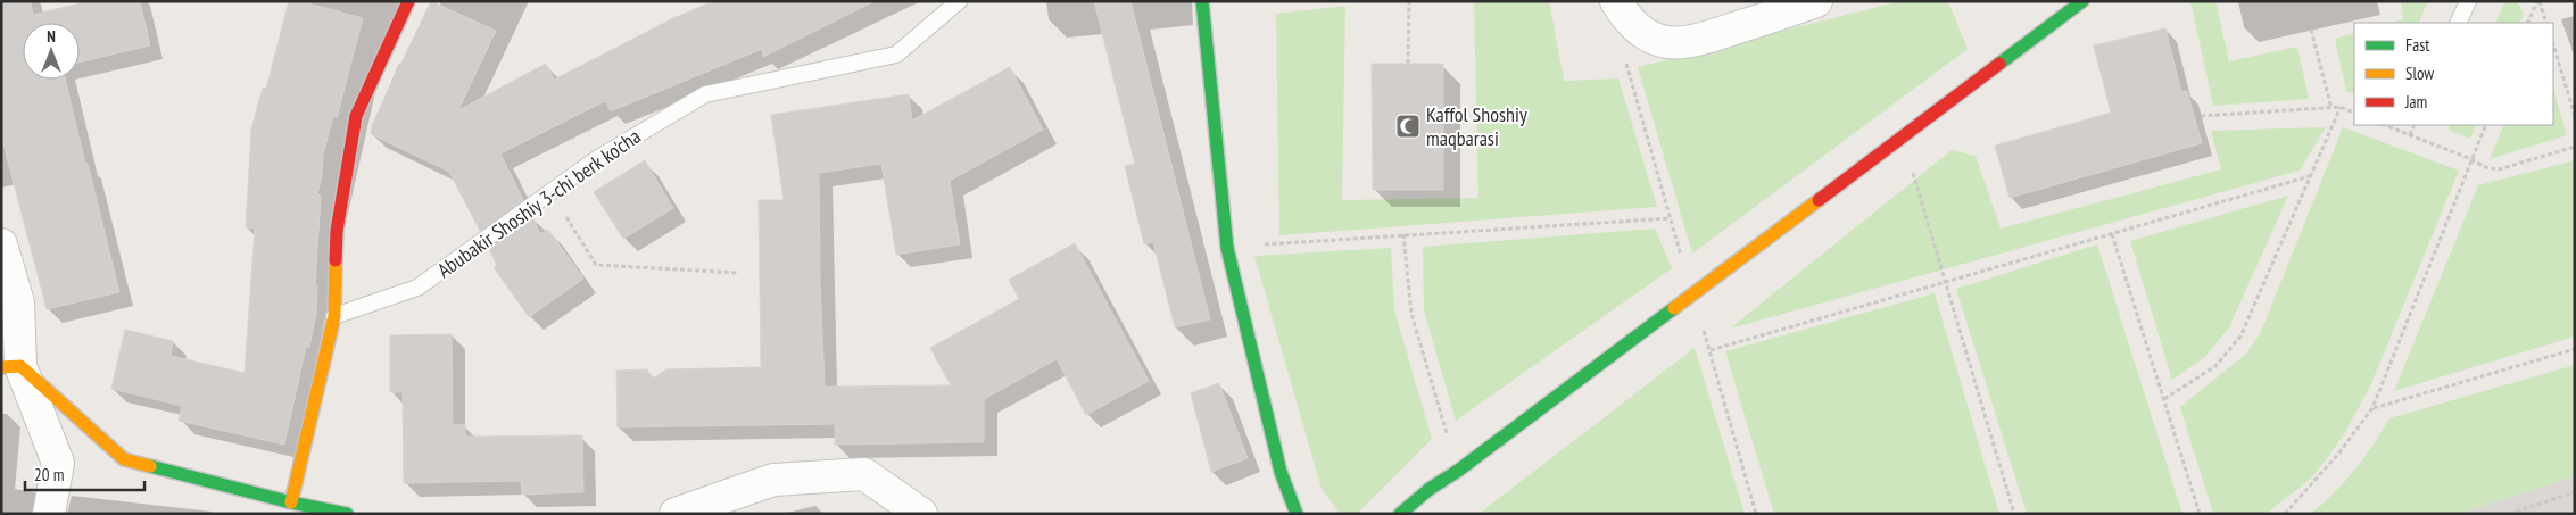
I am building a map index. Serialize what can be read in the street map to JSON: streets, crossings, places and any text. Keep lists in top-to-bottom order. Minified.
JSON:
{"streets":{"lane":["Abubakir Shoshiy 3-chi berk ko'cha"]},"places":{"mosque":["Kaffol Shoshiy maqbarasi"]},"legend":["Fast","Slow","Jam"],"scale_bar":"20 m","north":"top"}
